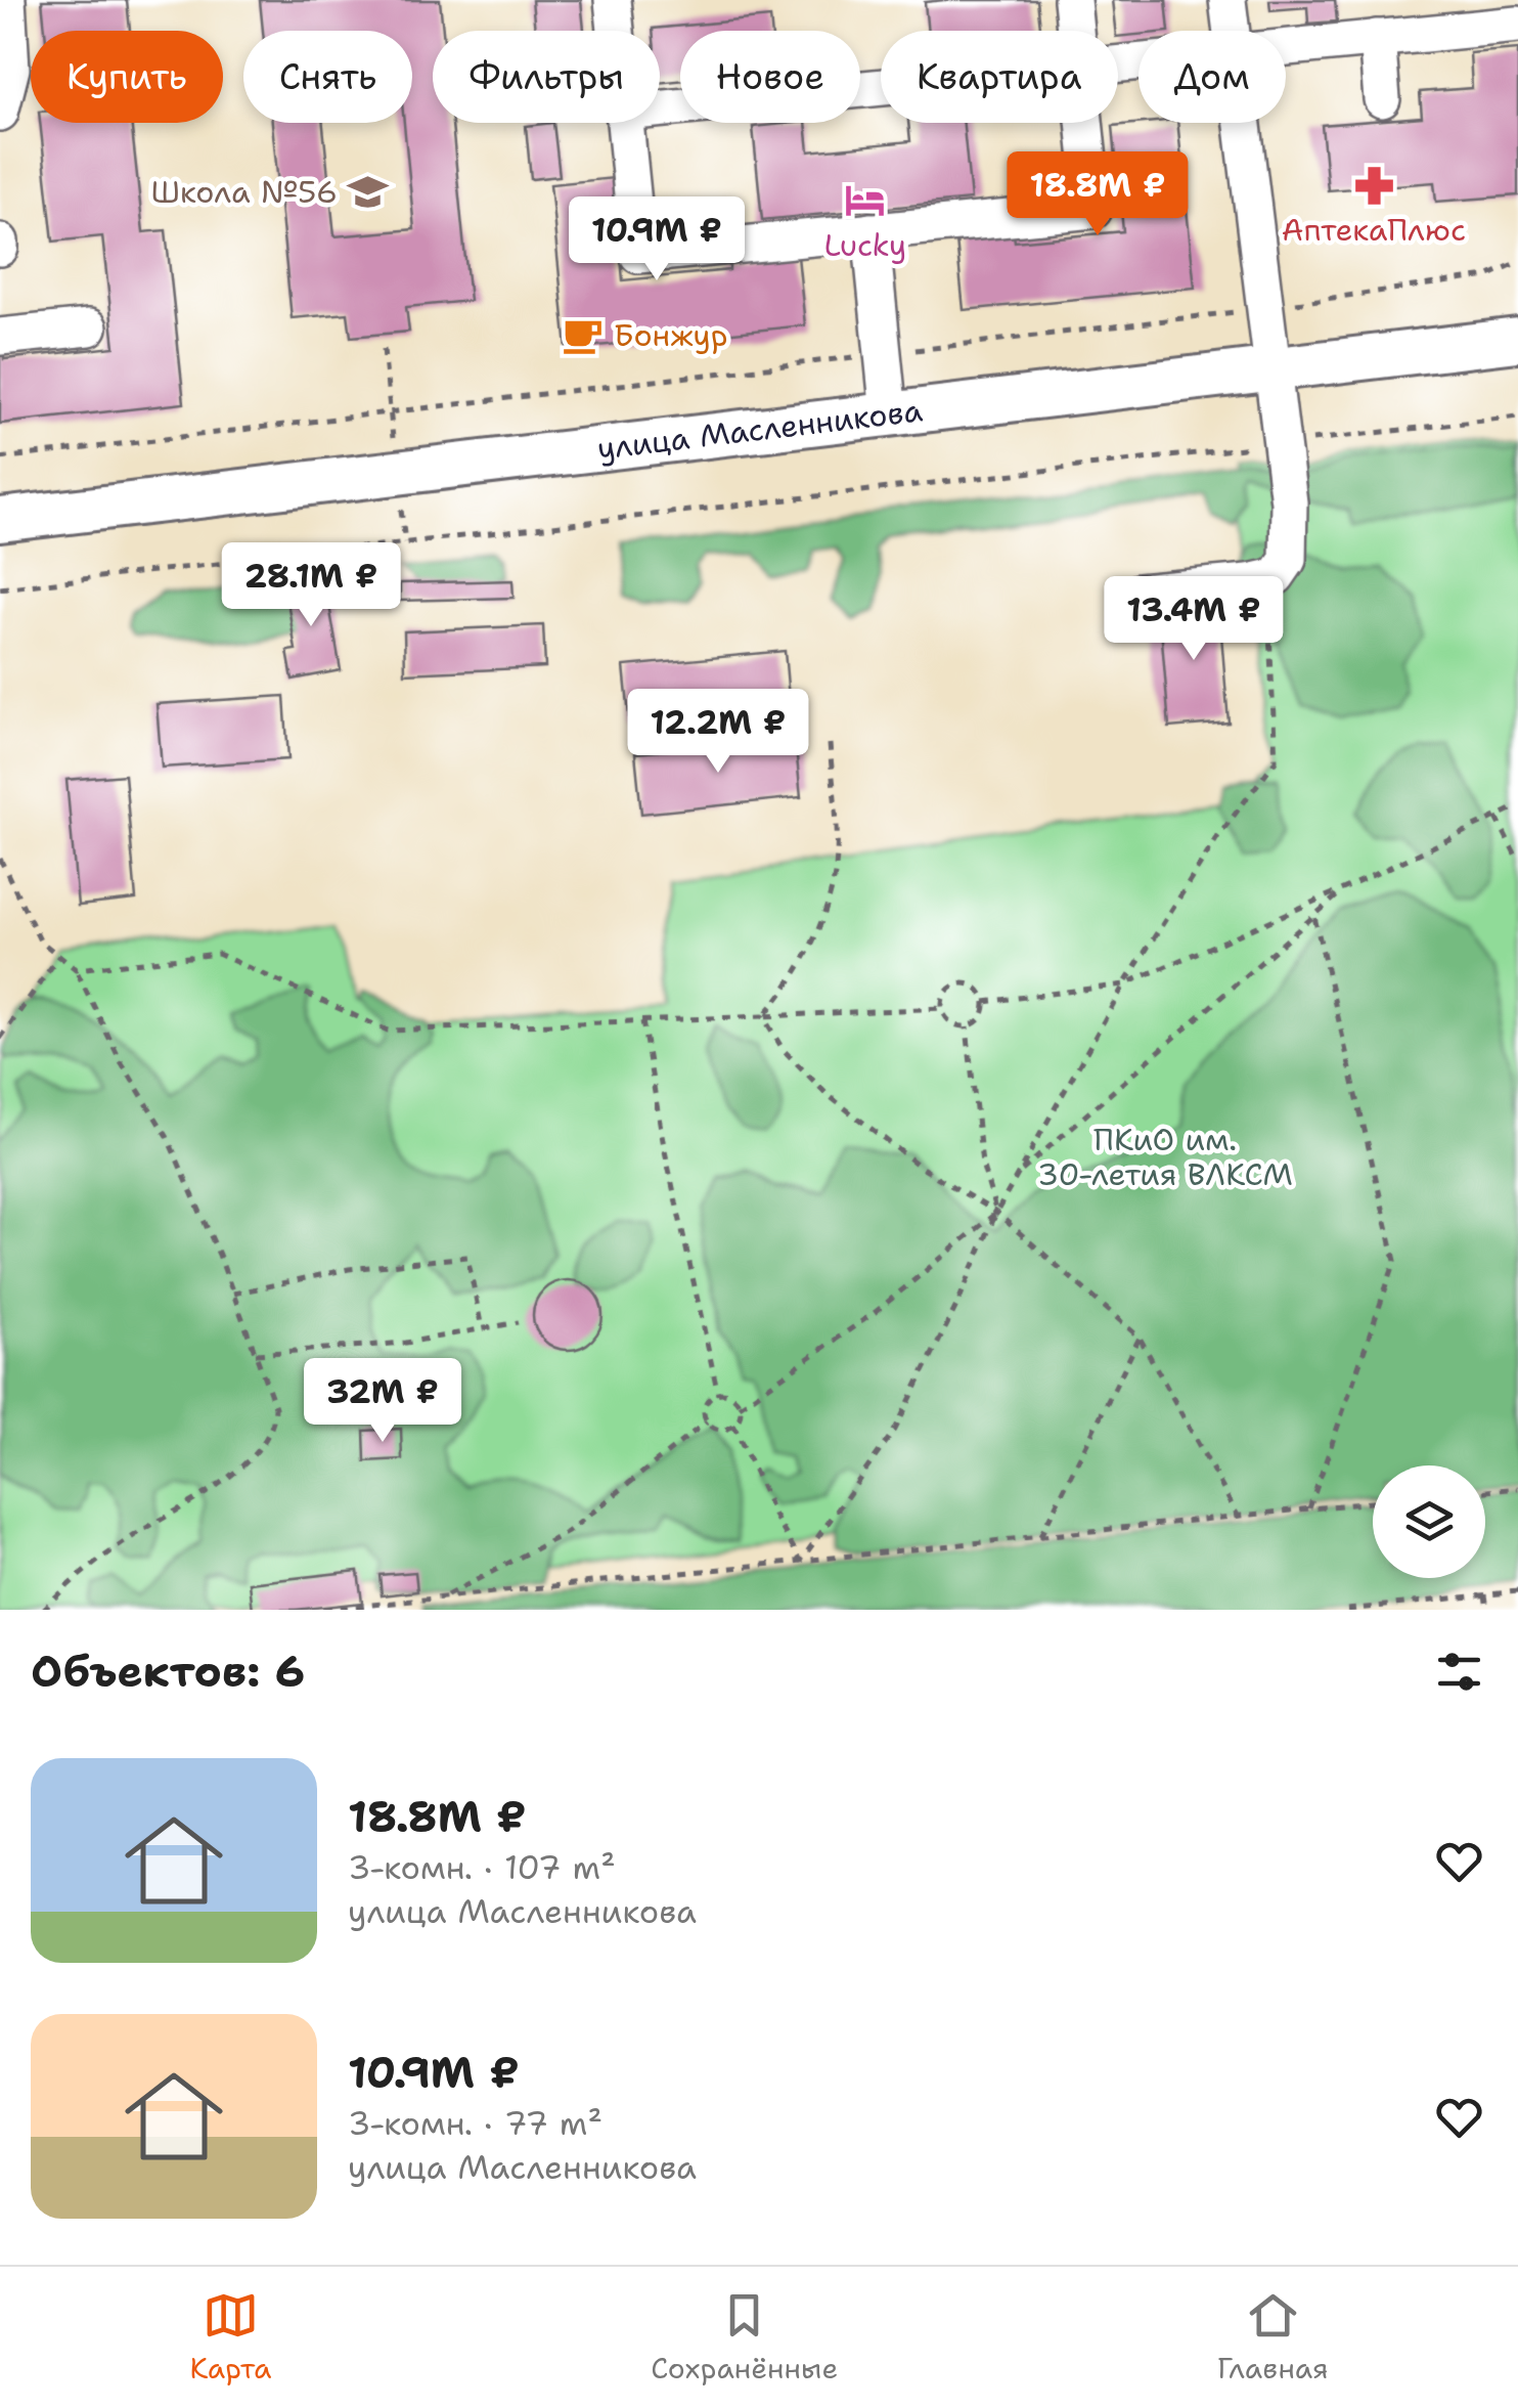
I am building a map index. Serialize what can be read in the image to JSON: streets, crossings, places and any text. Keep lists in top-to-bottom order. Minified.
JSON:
{"streets":{"main road":["улица Масленникова"]},"parks":["ПКиО им. 30-летия ВЛКСМ"],"places":{"pharmacy":["АптекаПлюс"],"school or university":["Школа №56"],"hotel":["Lucky"],"cafe":["Бонжур"]},"page":{"chip":["Купить","Снять","Фильтры","Новое","Квартира","Дом"],"price":["18.8M ₽","10.9M ₽","28.1M ₽","13.4M ₽","12.2M ₽","32M ₽"],"heading":"Объектов: 6","list":[{"name":"18.8M ₽","note":"3-комн. · 107 m² · улица Масленникова"},{"name":"10.9M ₽","note":"3-комн. · 77 m² · улица Масленникова"}],"tabs":["Карта","Сохранённые","Главная"]}}
